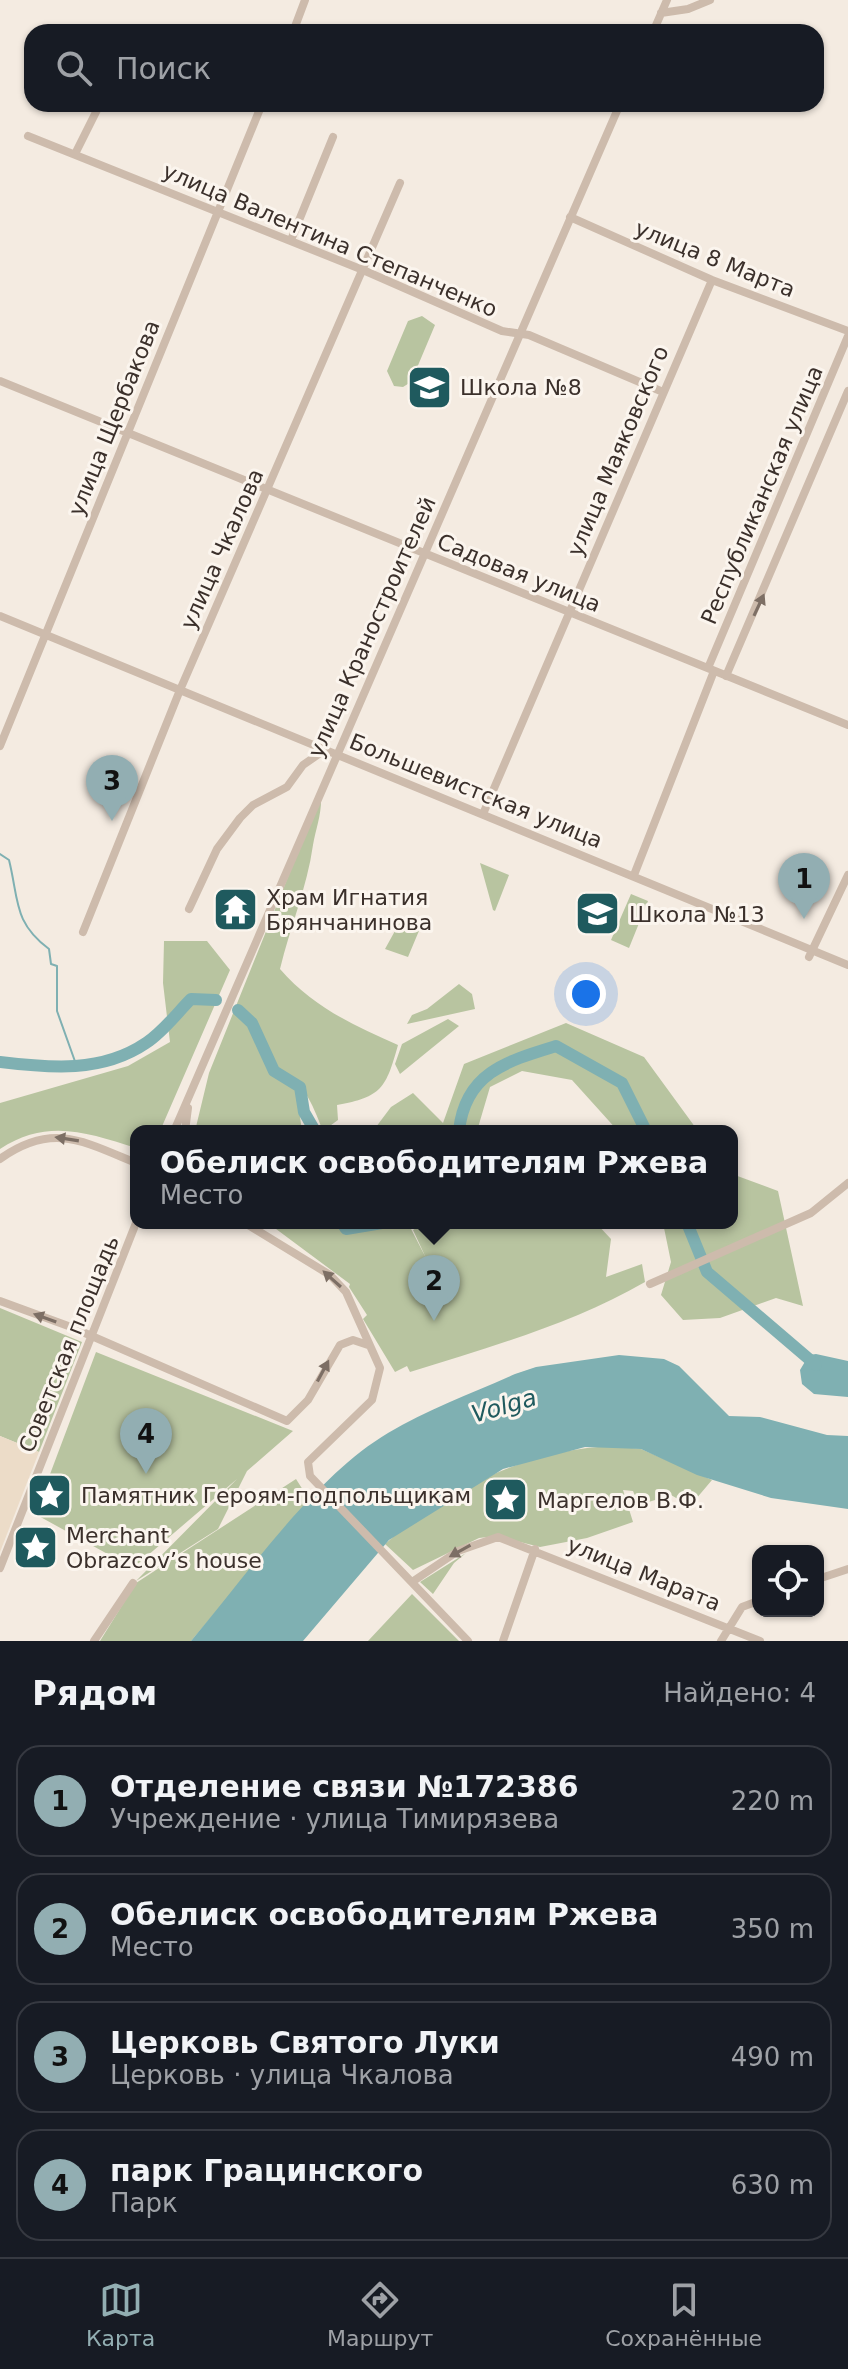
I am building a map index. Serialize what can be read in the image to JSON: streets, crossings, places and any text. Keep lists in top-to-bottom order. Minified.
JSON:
{"streets":{"street":["улица Валентина Степанченко","улица 8 Марта","улица Щербакова","улица Маяковского","Республиканская улица","улица Чкалова","Садовая улица","улица Краностроителей","Большевистская улица","Советская площадь","улица Марата"]},"crossings":[["улица Валентина Степанченко","улица Щербакова"],["улица Валентина Степанченко","улица Маяковского"],["улица Валентина Степанченко","улица Чкалова"],["улица Валентина Степанченко","улица Краностроителей"],["улица 8 Марта","улица Маяковского"],["улица 8 Марта","Республиканская улица"],["улица 8 Марта","улица Краностроителей"],["улица Щербакова","Садовая улица"],["улица Щербакова","Большевистская улица"],["улица Маяковского","Садовая улица"],["улица Маяковского","Большевистская улица"],["Республиканская улица","Садовая улица"],["Республиканская улица","Большевистская улица"],["улица Чкалова","Садовая улица"],["улица Чкалова","Большевистская улица"],["Садовая улица","улица Краностроителей"],["улица Краностроителей","Большевистская улица"]],"water":["Volga"],"places":{"school or university":["Школа №8","Школа №13"],"temple":["Храм Игнатия Брянчанинова"],"place":["Памятник Героям-подпольщикам","Маргелов В.Ф.","Merchant Obrazcov’s house"]},"page":{"search":"Поиск","pins":["3","1","2","4"],"popup":["Обелиск освободителям Ржева","Место"],"heading":["Рядом","Найдено: 4"],"list":[{"mark":"1","name":"Отделение связи №172386","note":"Учреждение · улица Тимирязева","value":"220 m"},{"mark":"2","name":"Обелиск освободителям Ржева","note":"Место","value":"350 m"},{"mark":"3","name":"Церковь Святого Луки","note":"Церковь · улица Чкалова","value":"490 m"},{"mark":"4","name":"парк Грацинского","note":"Парк","value":"630 m"}],"nav":["Карта","Маршрут","Сохранённые"]}}
